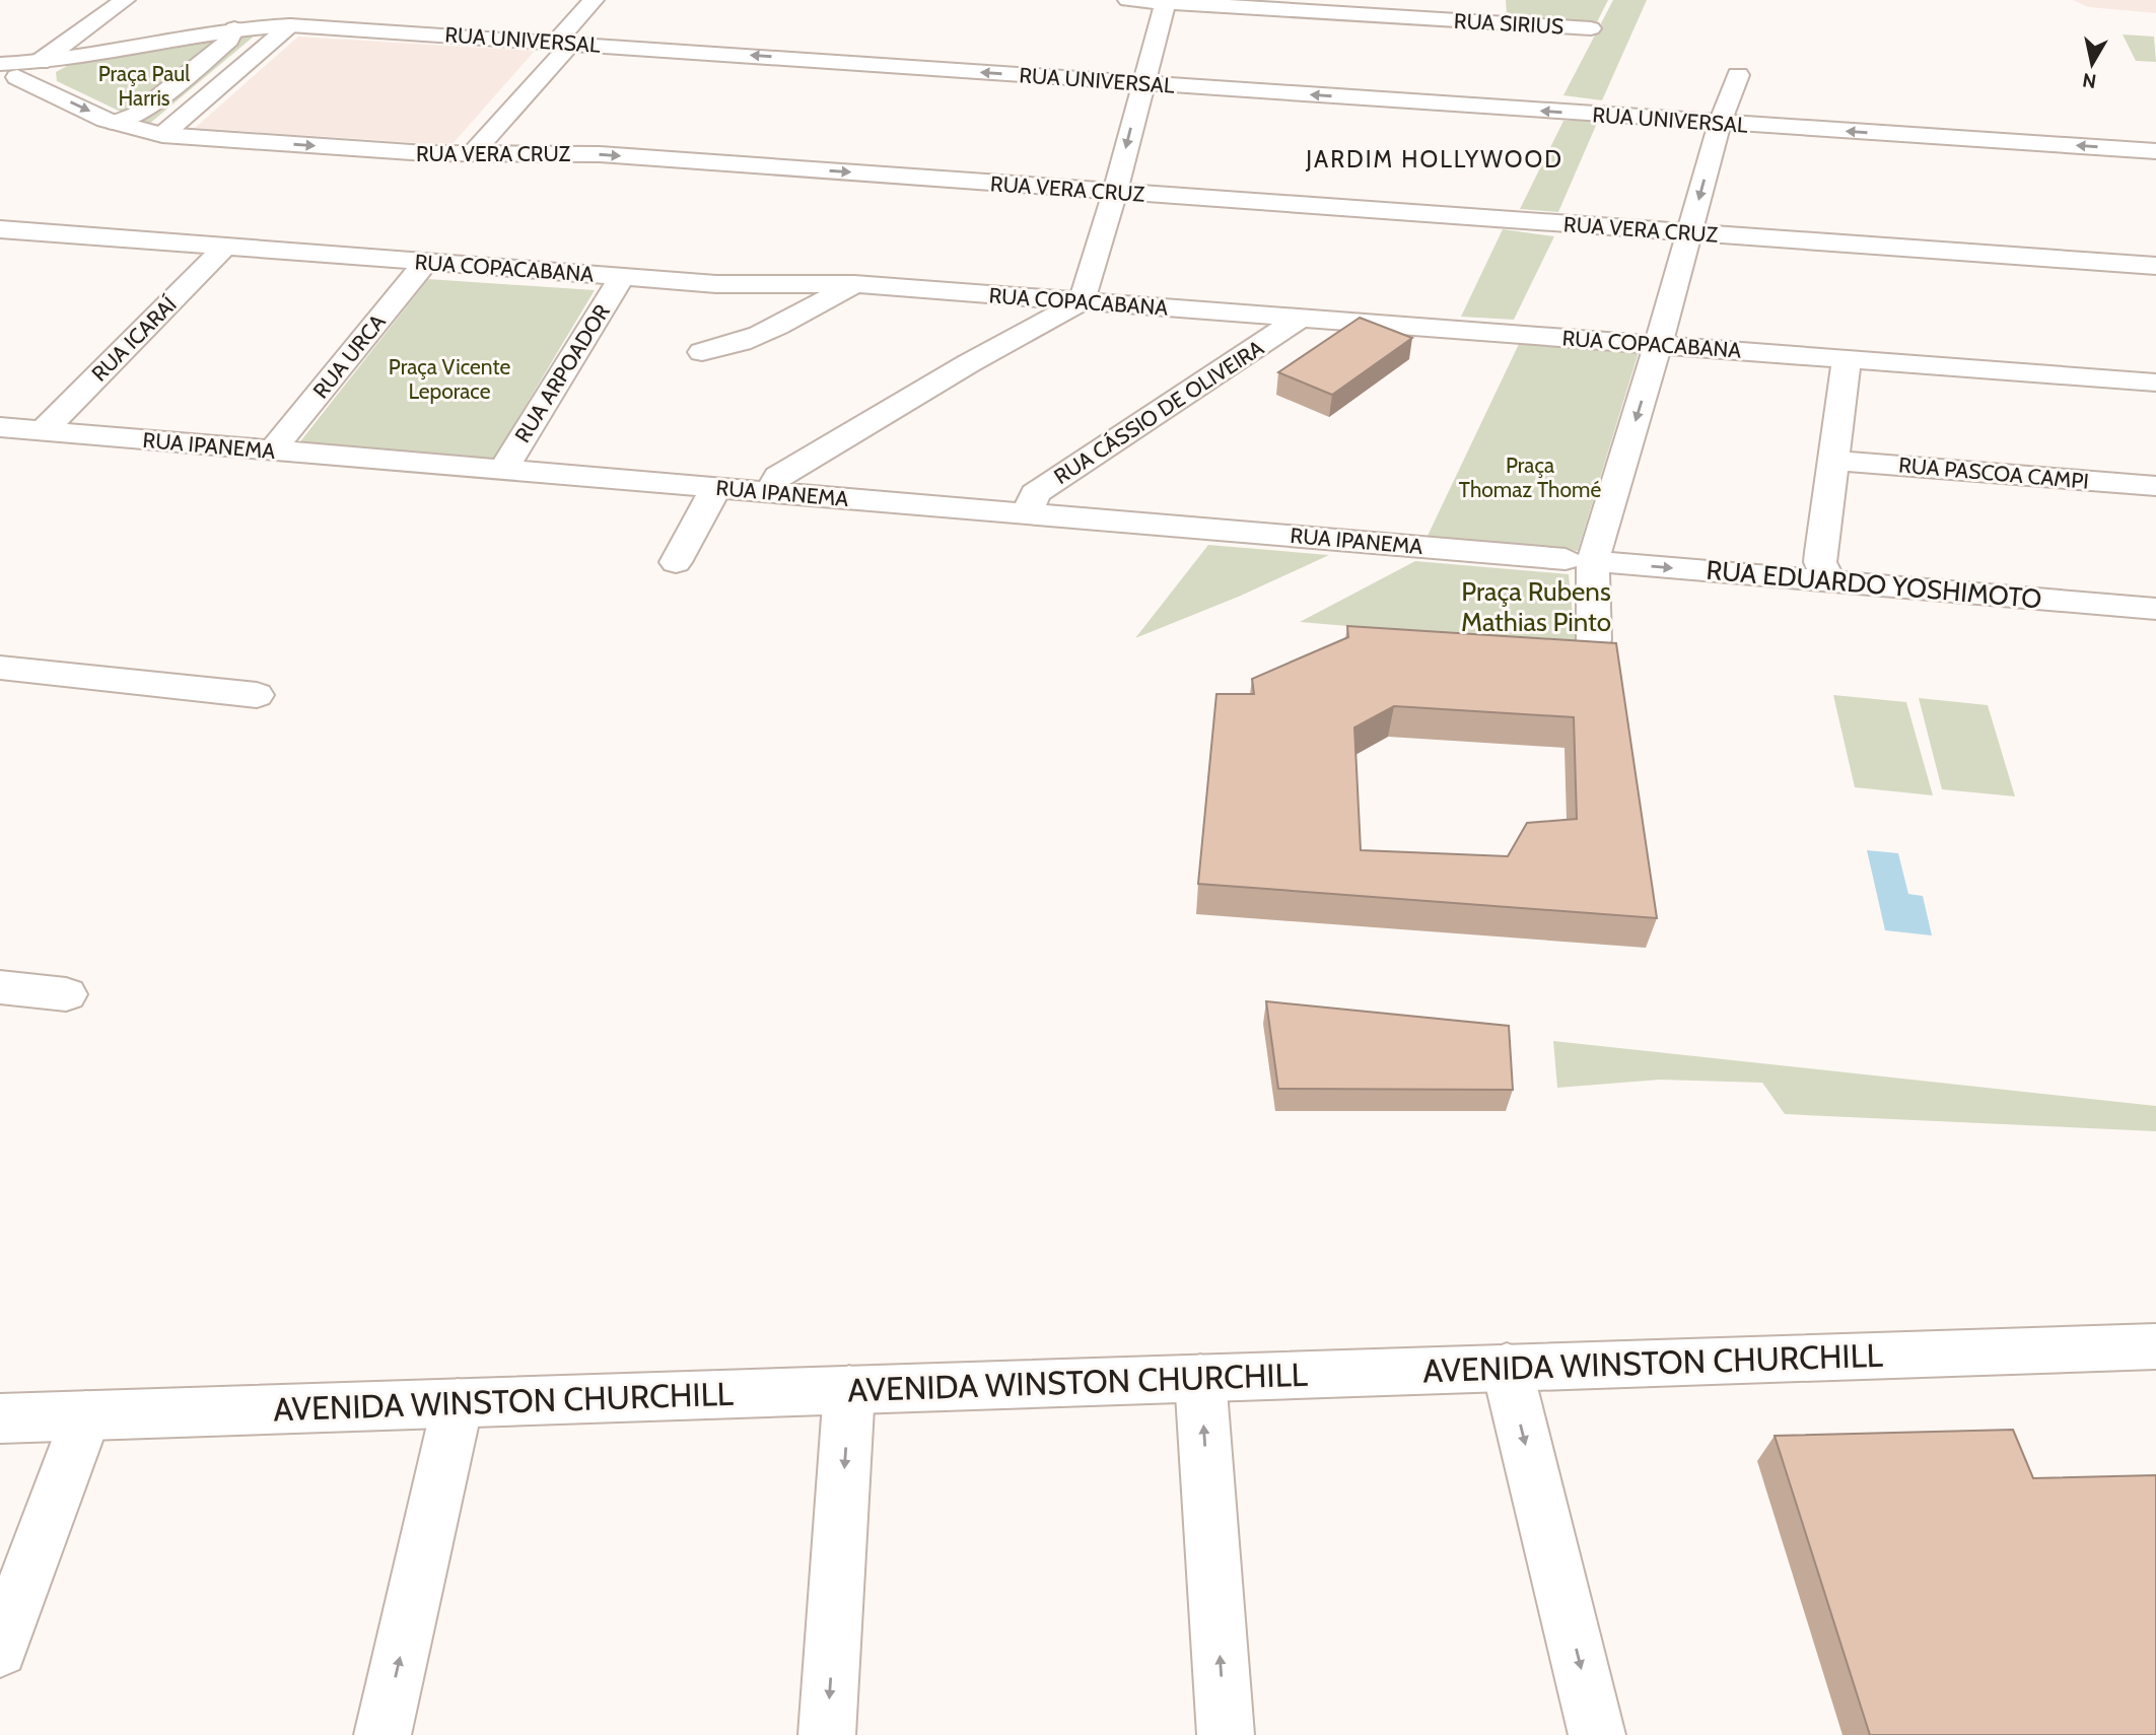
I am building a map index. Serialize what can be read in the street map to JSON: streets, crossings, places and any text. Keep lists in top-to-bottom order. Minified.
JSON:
{"streets":{"street":["RUA SIRIUS","RUA UNIVERSAL","RUA VERA CRUZ","RUA COPACABANA","RUA ICARAÍ","RUA URCA","RUA ARPOADOR","RUA CÁSSIO DE OLIVEIRA","RUA IPANEMA","RUA PASCOA CAMPI","RUA EDUARDO YOSHIMOTO","AVENIDA WINSTON CHURCHILL"]},"crossings":[["RUA UNIVERSAL","RUA VERA CRUZ"],["RUA COPACABANA","RUA ICARAÍ"],["RUA COPACABANA","RUA URCA"],["RUA COPACABANA","RUA ARPOADOR"],["RUA COPACABANA","RUA CÁSSIO DE OLIVEIRA"],["RUA ICARAÍ","RUA IPANEMA"],["RUA URCA","RUA IPANEMA"],["RUA ARPOADOR","RUA IPANEMA"],["RUA CÁSSIO DE OLIVEIRA","RUA IPANEMA"],["RUA IPANEMA","RUA EDUARDO YOSHIMOTO"]],"one_way":["RUA UNIVERSAL","RUA VERA CRUZ","RUA EDUARDO YOSHIMOTO"],"districts":["JARDIM HOLLYWOOD"],"parks":["Praça Paul Harris","Praça Vicente Leporace","Praça Thomaz Thomé","Praça Rubens Mathias Pinto"],"north":"bottom"}
